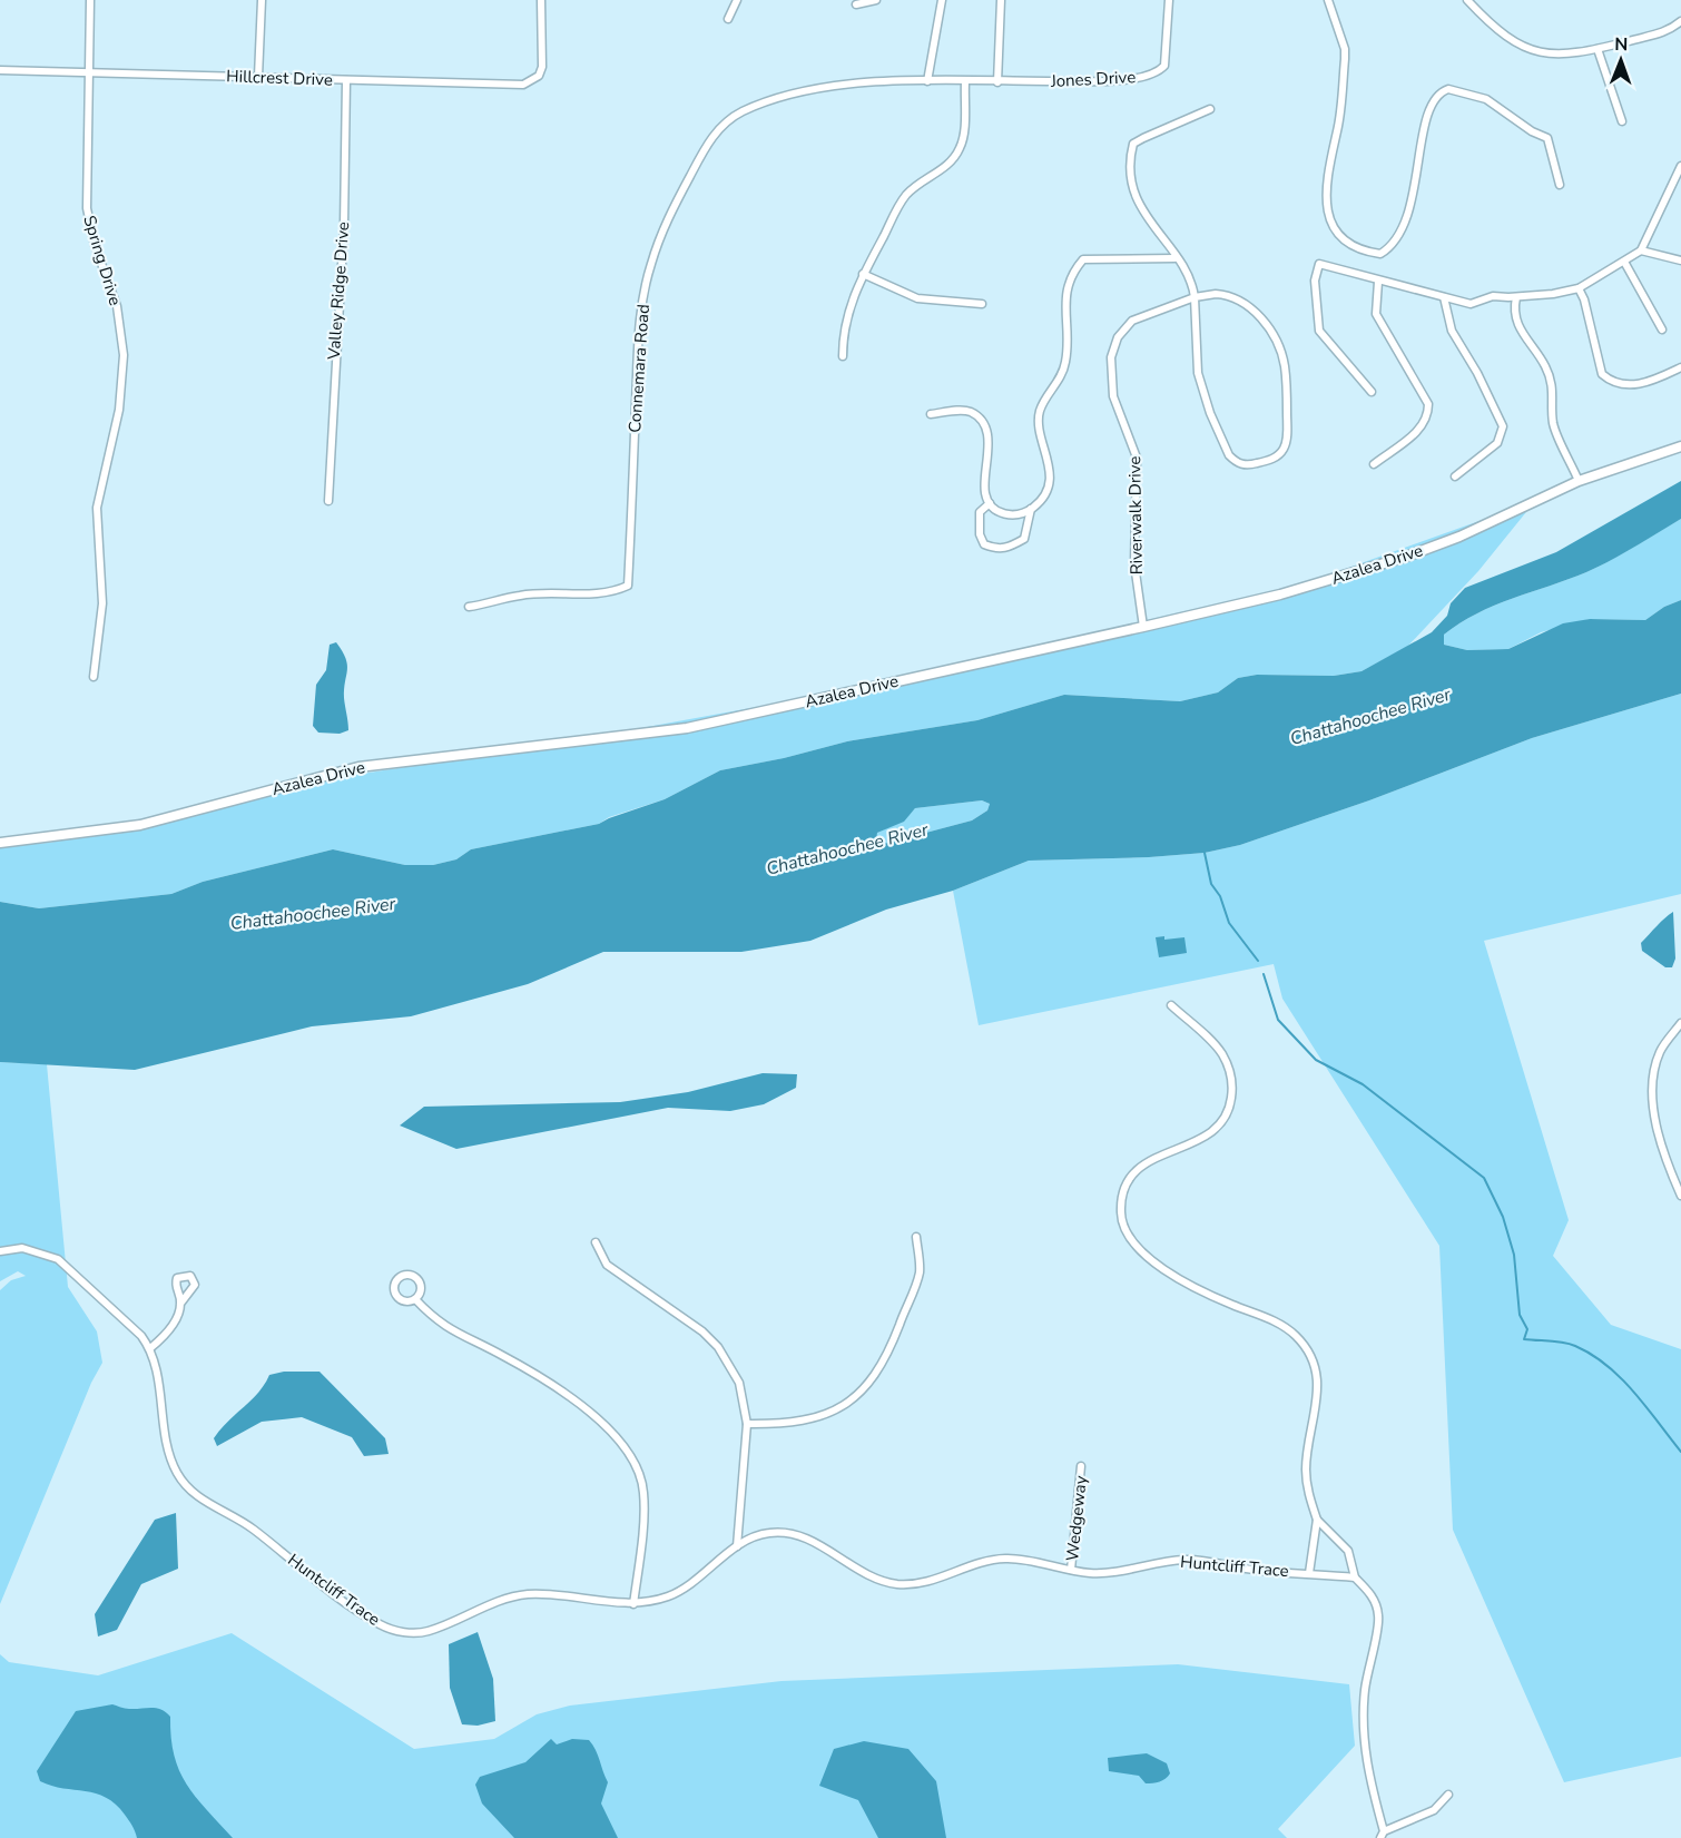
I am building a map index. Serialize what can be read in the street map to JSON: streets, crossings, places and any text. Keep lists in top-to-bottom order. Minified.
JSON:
{"streets":{"street":["Hillcrest Drive","Jones Drive","Spring Drive","Valley Ridge Drive","Connemara Road","Riverwalk Drive","Azalea Drive","Wedgeway","Huntcliff Trace"]},"crossings":[["Hillcrest Drive","Spring Drive"],["Hillcrest Drive","Valley Ridge Drive"],["Jones Drive","Connemara Road"],["Riverwalk Drive","Azalea Drive"],["Wedgeway","Huntcliff Trace"]],"water":["Chattahoochee River"],"north":"top"}
